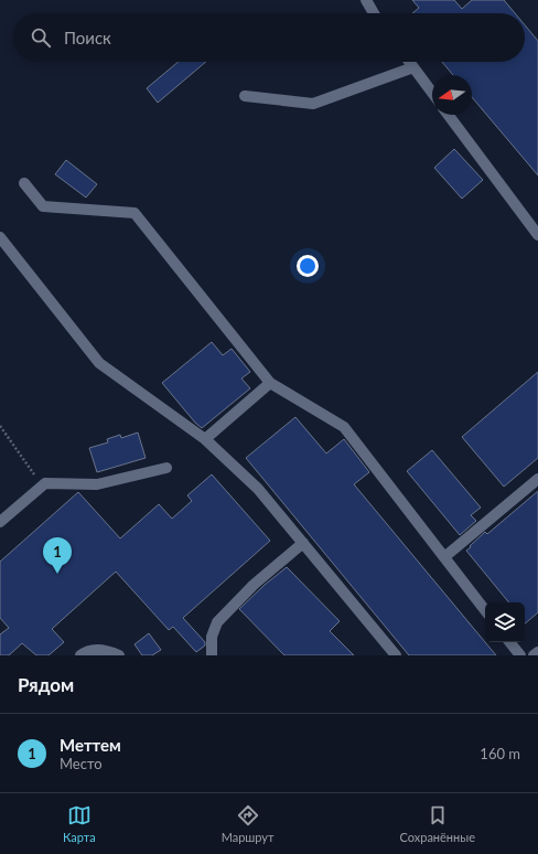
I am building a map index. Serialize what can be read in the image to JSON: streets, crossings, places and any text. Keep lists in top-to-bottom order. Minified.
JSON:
{"north":"left","page":{"search":"Поиск","pins":"1","heading":"Рядом","list":[{"mark":"1","name":"Меттем","note":"Место","value":"160 m"}],"nav":["Карта","Маршрут","Сохранённые"]}}
